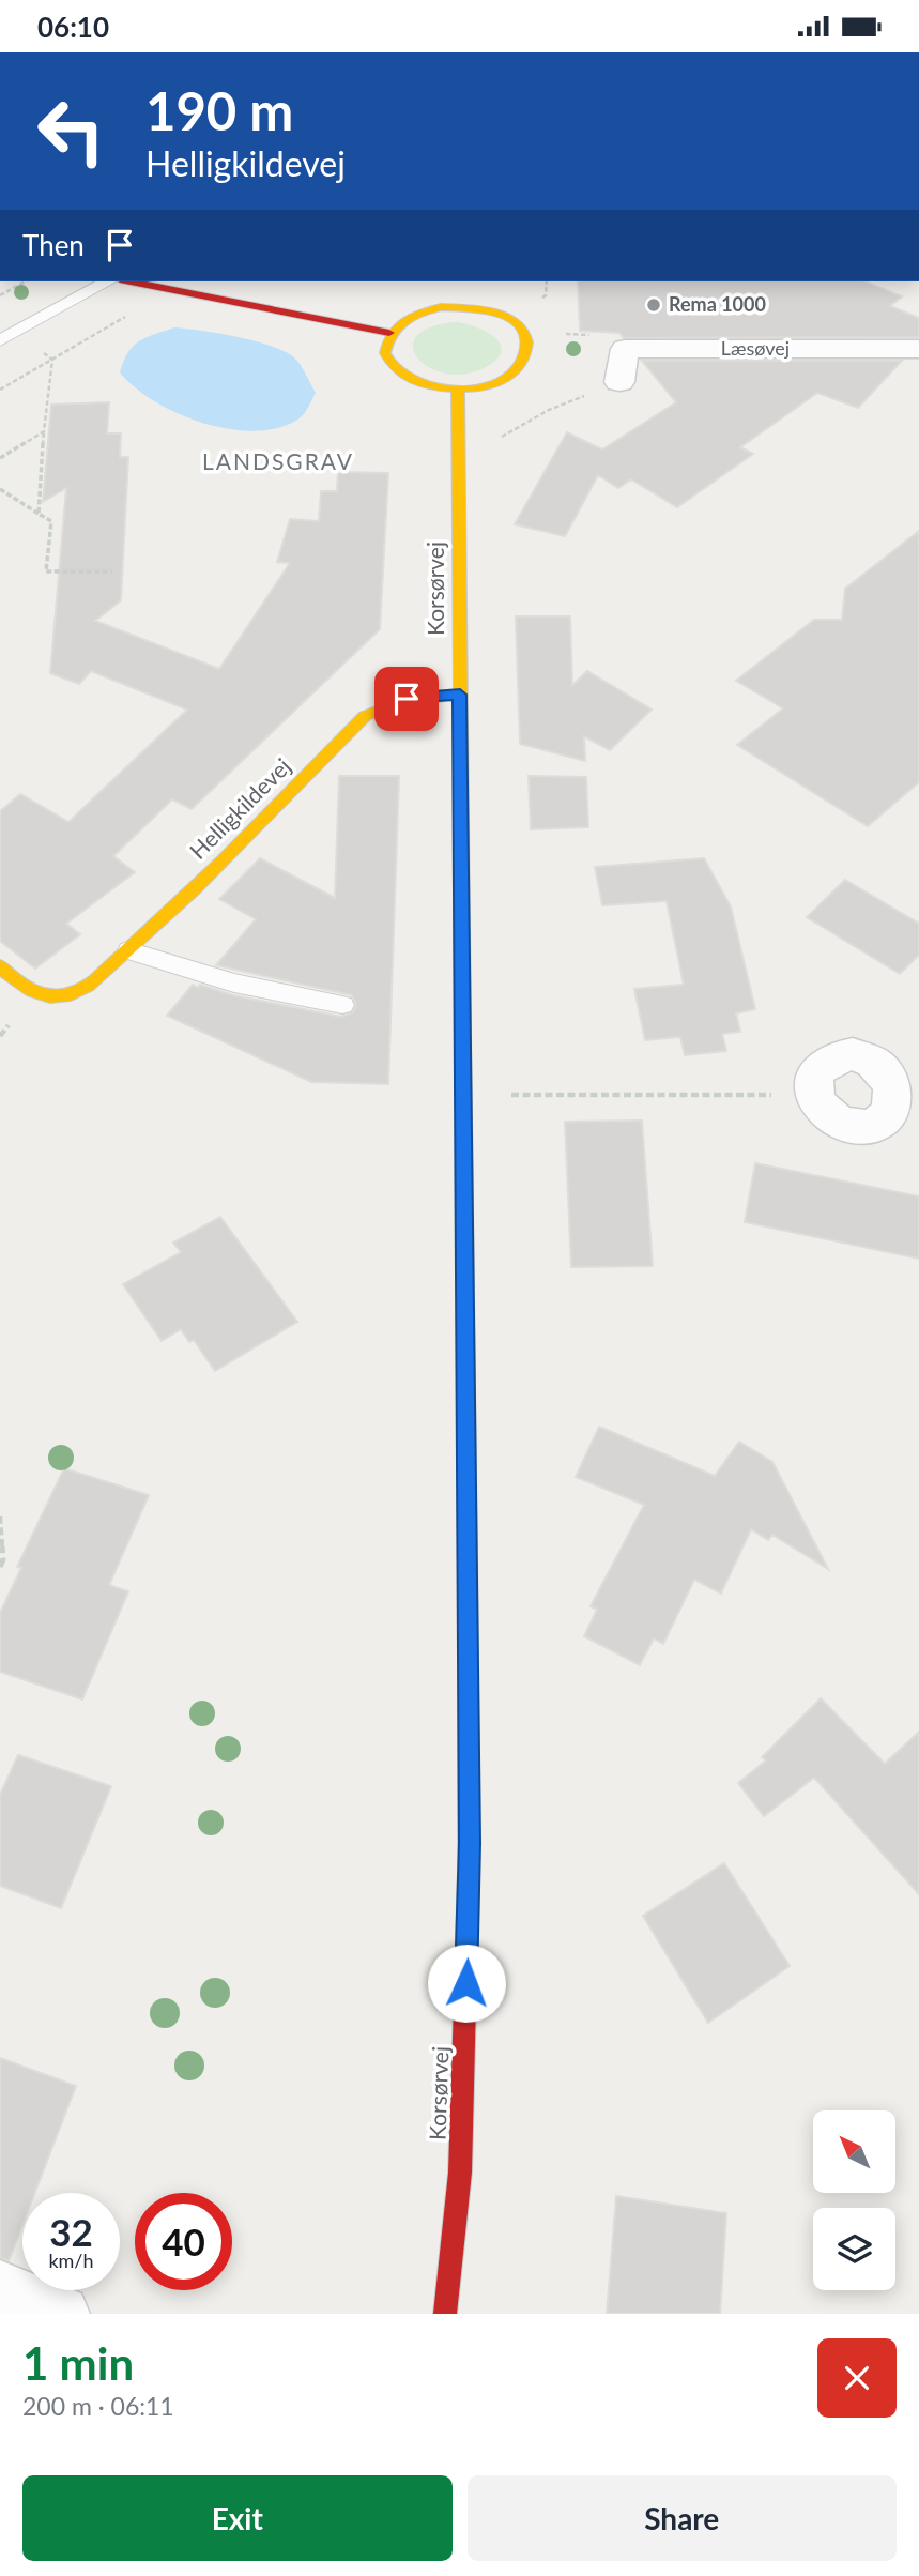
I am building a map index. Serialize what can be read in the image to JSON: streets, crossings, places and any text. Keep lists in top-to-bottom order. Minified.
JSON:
{"streets":{"street":["Læsøvej","Korsørvej","Helligkildevej"]},"crossings":[["Korsørvej","Helligkildevej"]],"districts":["LANDSGRAV"],"places":["Rema 1000"],"north":"top left","page":{"status":"06:10","turn":["190 m","Helligkildevej"],"then":"Then","speed":"32 km/h","limit":"40","heading":["1 min","200 m · 06:11"],"buttons":["Exit","Share"]}}
